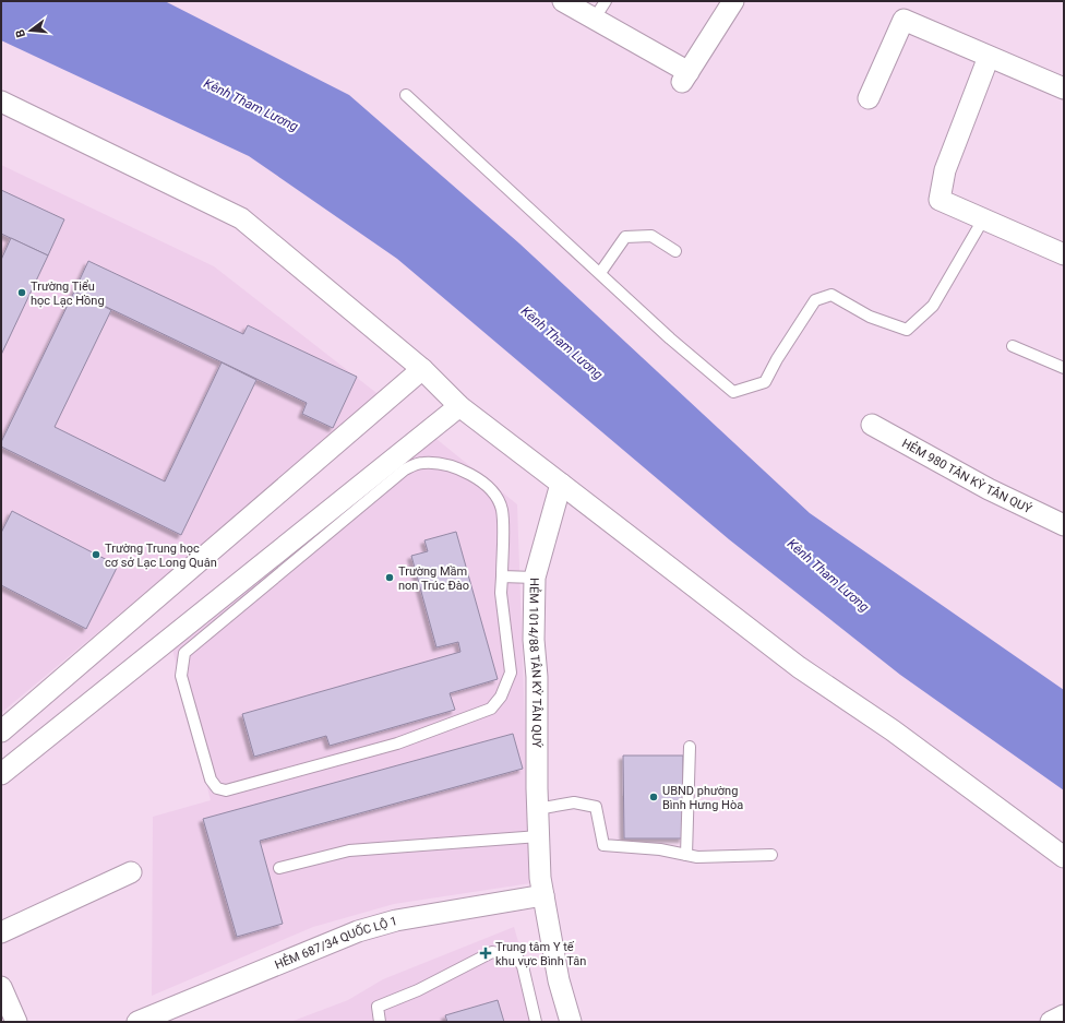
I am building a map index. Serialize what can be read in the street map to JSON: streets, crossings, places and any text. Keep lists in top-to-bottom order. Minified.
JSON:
{"streets":{"street":["HẺM 980 TÂN KỲ TÂN QUÝ","HẺM 1014/88 TÂN KỲ TÂN QUÝ","HẺM 687/34 QUỐC LỘ 1"]},"crossings":[["HẺM 1014/88 TÂN KỲ TÂN QUÝ","HẺM 687/34 QUỐC LỘ 1"]],"water":["Kênh Tham Lương"],"places":{"other":["Trường Tiểu học Lạc Hồng","Trường Trung học cơ sở Lạc Long Quân","Trường Mầm non Trúc Đào","UBND phường Bình Hưng Hòa"],"health":["Trung tâm Y tế khu vực Bình Tân"]},"north":"left"}
